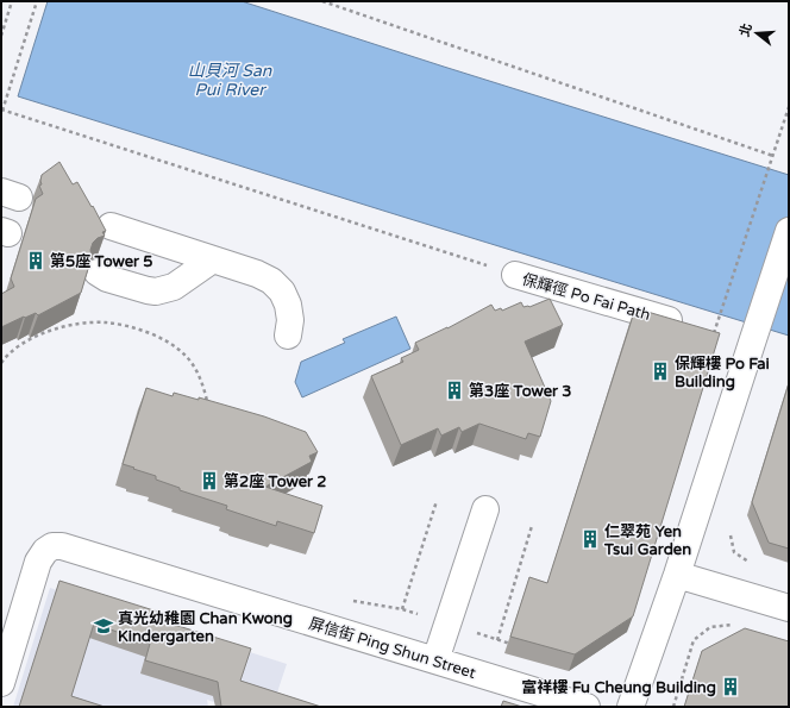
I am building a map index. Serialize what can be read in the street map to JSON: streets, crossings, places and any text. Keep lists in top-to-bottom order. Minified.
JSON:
{"streets":{"street":["保輝徑 Po Fai Path","屏信街 Ping Shun Street"]},"water":["山貝河 San Pui River"],"places":{"building":["第5座 Tower 5","保輝樓 Po Fai Building","第3座 Tower 3","第2座 Tower 2","仁翠苑 Yen Tsui Garden","富祥樓 Fu Cheung Building"],"school or university":["真光幼稚園 Chan Kwong Kindergarten"]},"north":"left"}
